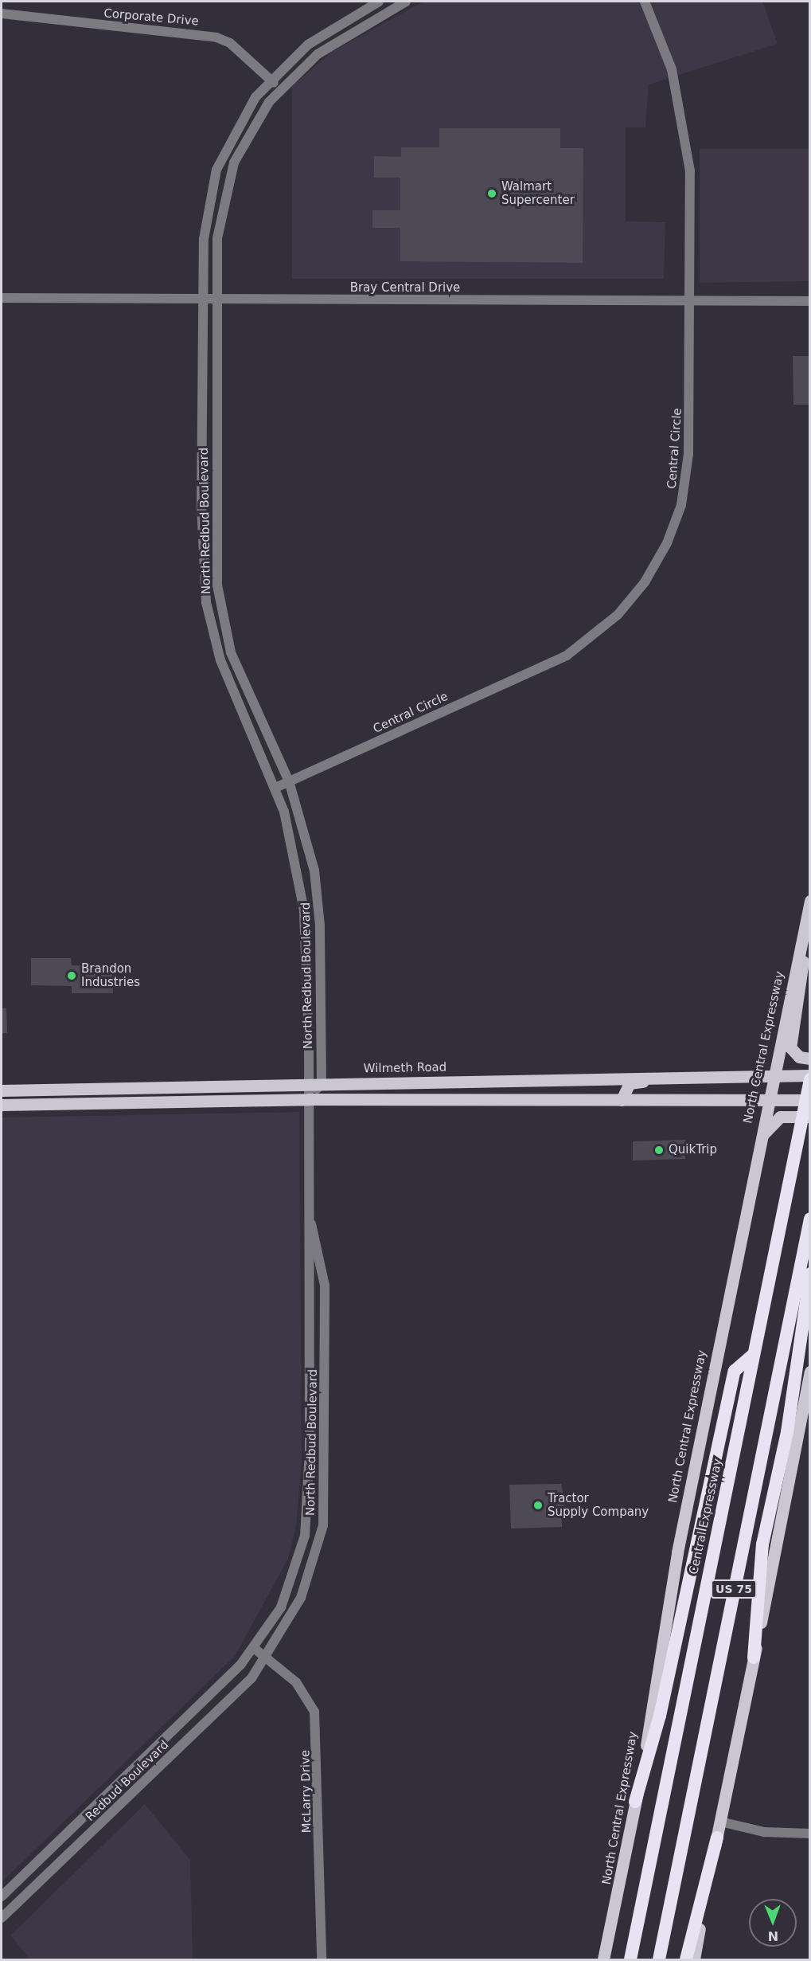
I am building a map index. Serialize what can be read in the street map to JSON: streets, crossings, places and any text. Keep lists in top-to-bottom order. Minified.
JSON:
{"streets":{"highway":["Central Expressway","US 75"],"main road":["North Central Expressway","Wilmeth Road"],"street":["Corporate Drive","Bray Central Drive","Central Circle","North Redbud Boulevard","Redbud Boulevard","McLarry Drive"]},"crossings":[["Corporate Drive","North Redbud Boulevard"],["Bray Central Drive","Central Circle"],["Bray Central Drive","North Redbud Boulevard"],["Central Circle","North Redbud Boulevard"],["North Redbud Boulevard","Wilmeth Road"],["North Redbud Boulevard","Redbud Boulevard"],["North Redbud Boulevard","McLarry Drive"],["North Central Expressway","Wilmeth Road"],["Redbud Boulevard","McLarry Drive"]],"places":["Walmart Supercenter","Brandon Industries","QuikTrip","Tractor Supply Company"],"north":"bottom"}
